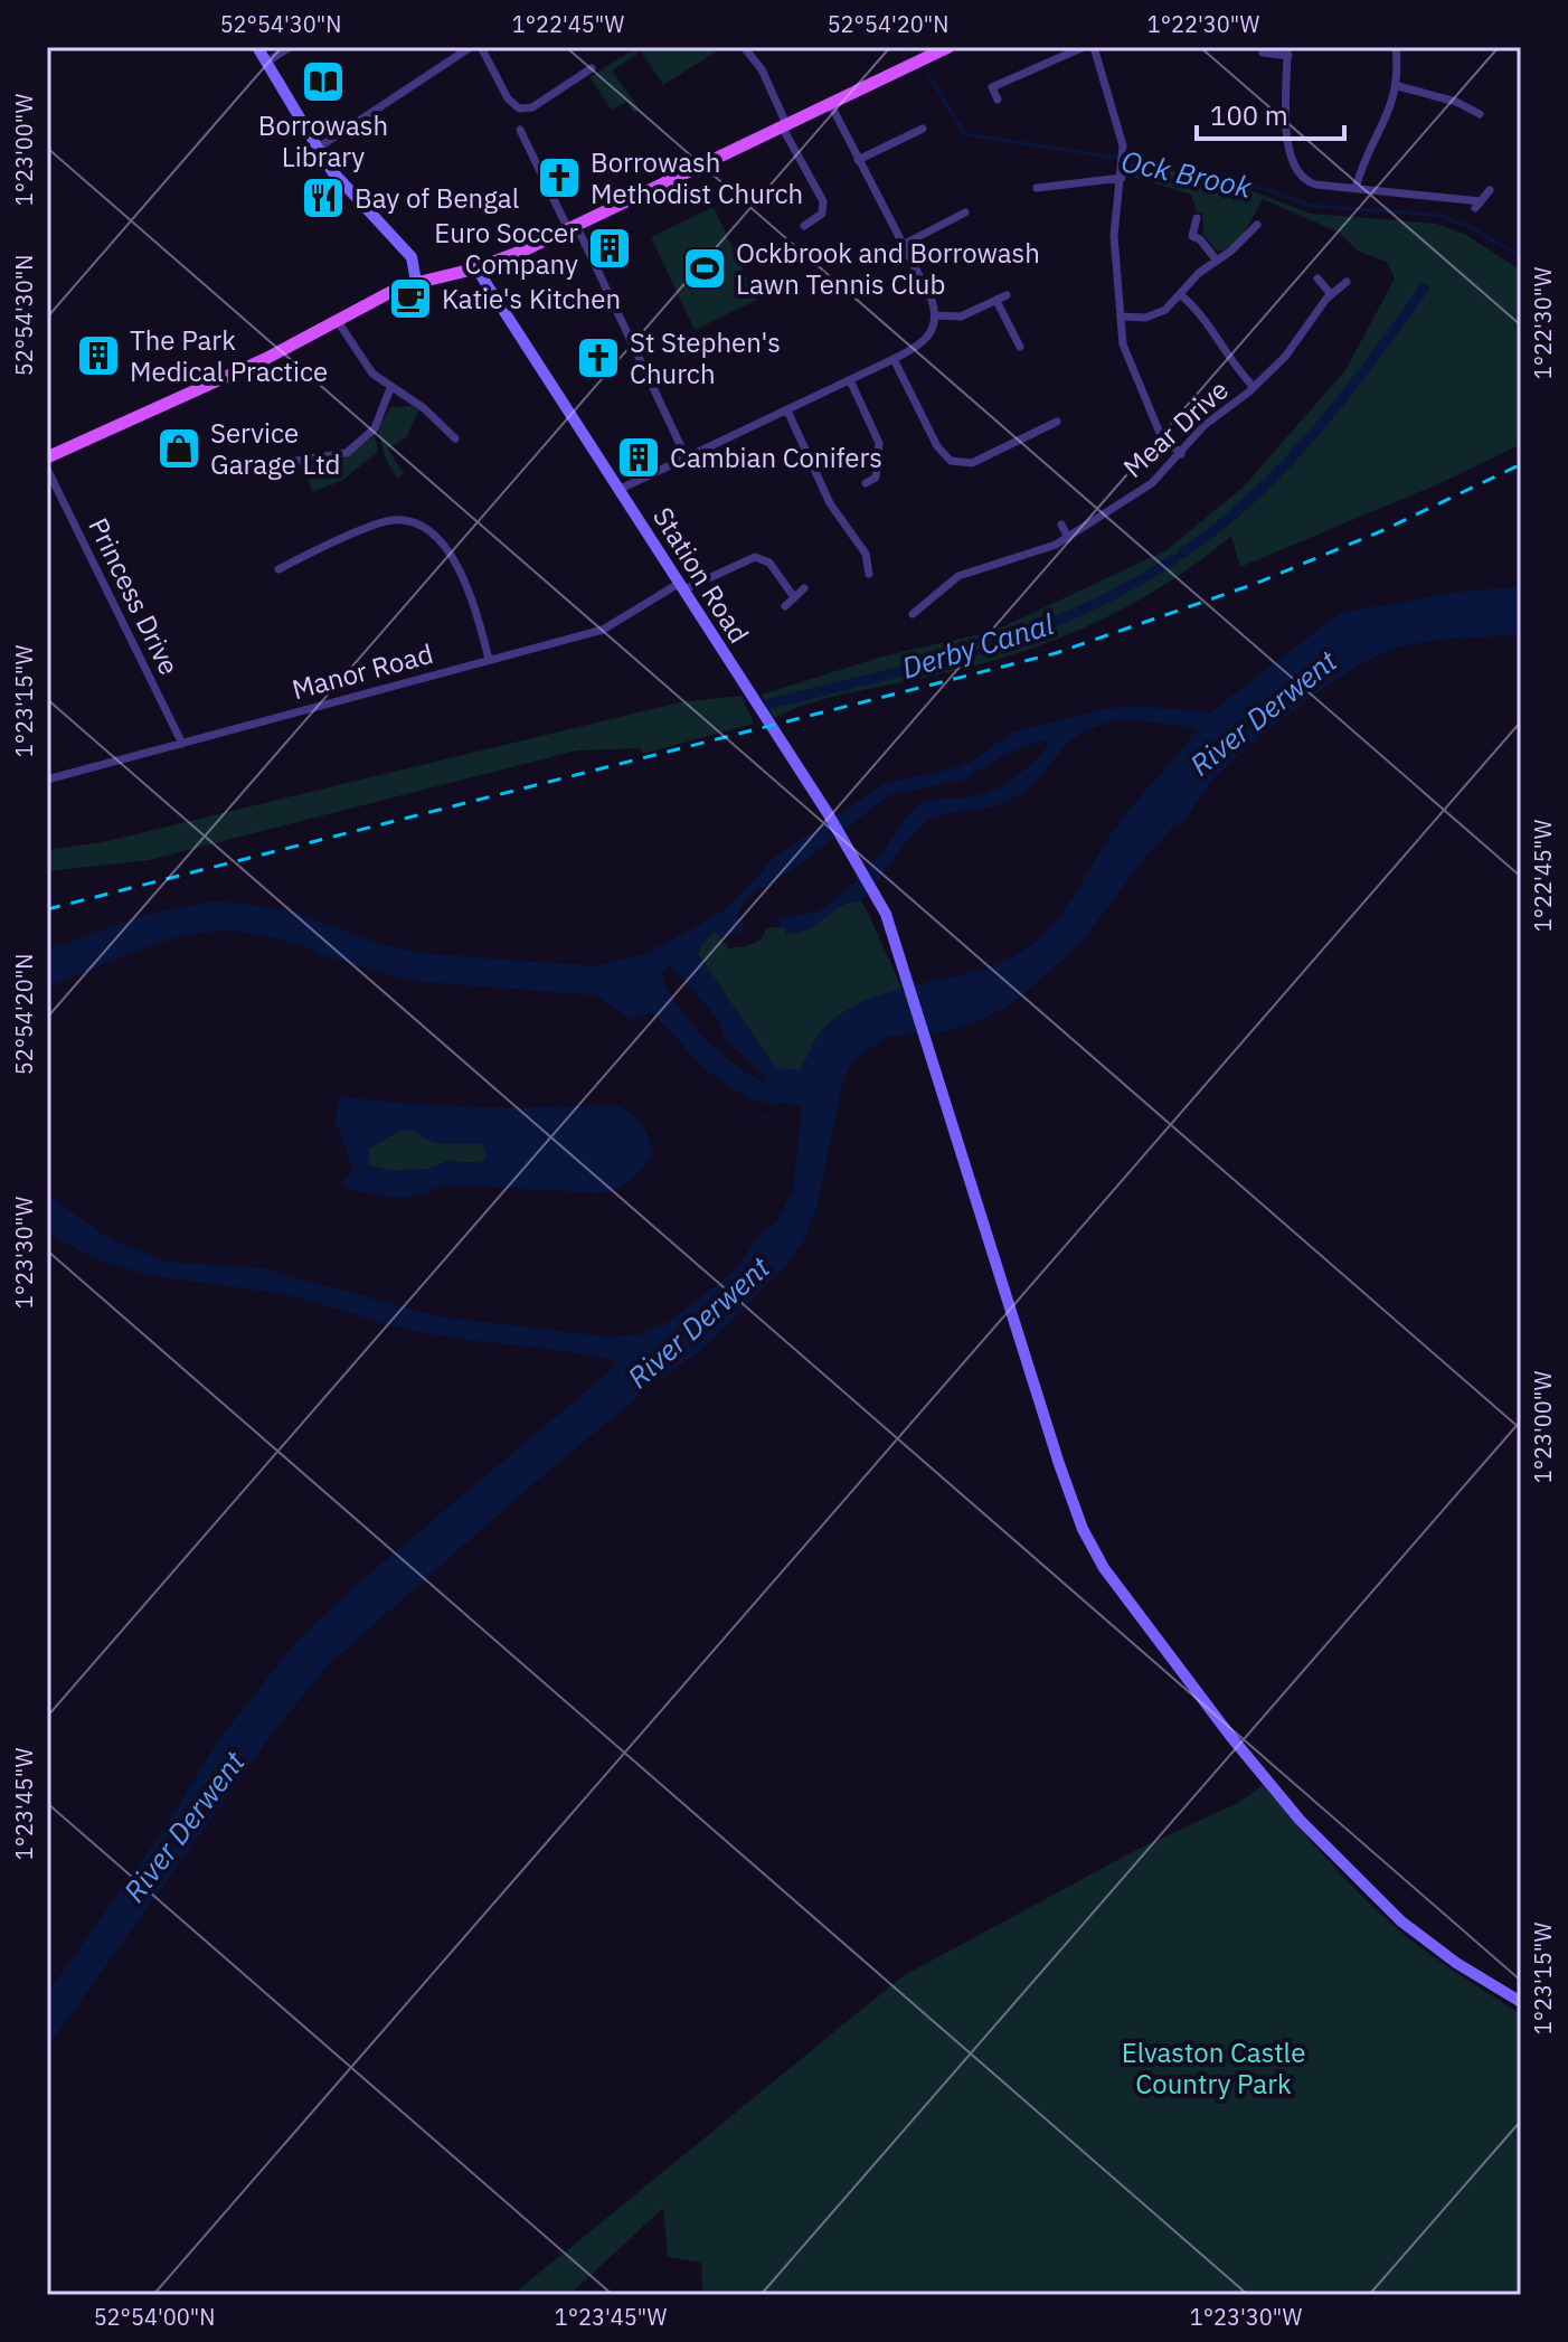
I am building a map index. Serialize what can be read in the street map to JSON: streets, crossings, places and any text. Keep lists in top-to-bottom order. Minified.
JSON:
{"streets":{"main road":["Station Road"],"street":["Mear Drive","Princess Drive","Manor Road"]},"crossings":[["Station Road","Manor Road"],["Princess Drive","Manor Road"]],"water":["Ock Brook","Derby Canal","River Derwent"],"parks":["Elvaston Castle Country Park"],"places":{"library":["Borrowash Library"],"church":["Borrowash Methodist Church","St Stephen's Church"],"restaurant":["Bay of Bengal"],"building":["Euro Soccer Company","The Park Medical Practice","Cambian Conifers"],"sports":["Ockbrook and Borrowash Lawn Tennis Club"],"cafe":["Katie's Kitchen"],"shop":["Service Garage Ltd"]},"scale_bar":"100 m","coordinates":["52°54'30\"N","1°22'45\"W","52°54'20\"N","1°22'30\"W","1°23'00\"W","1°23'15\"W","1°23'30\"W","1°23'45\"W","52°54'00\"N"]}
